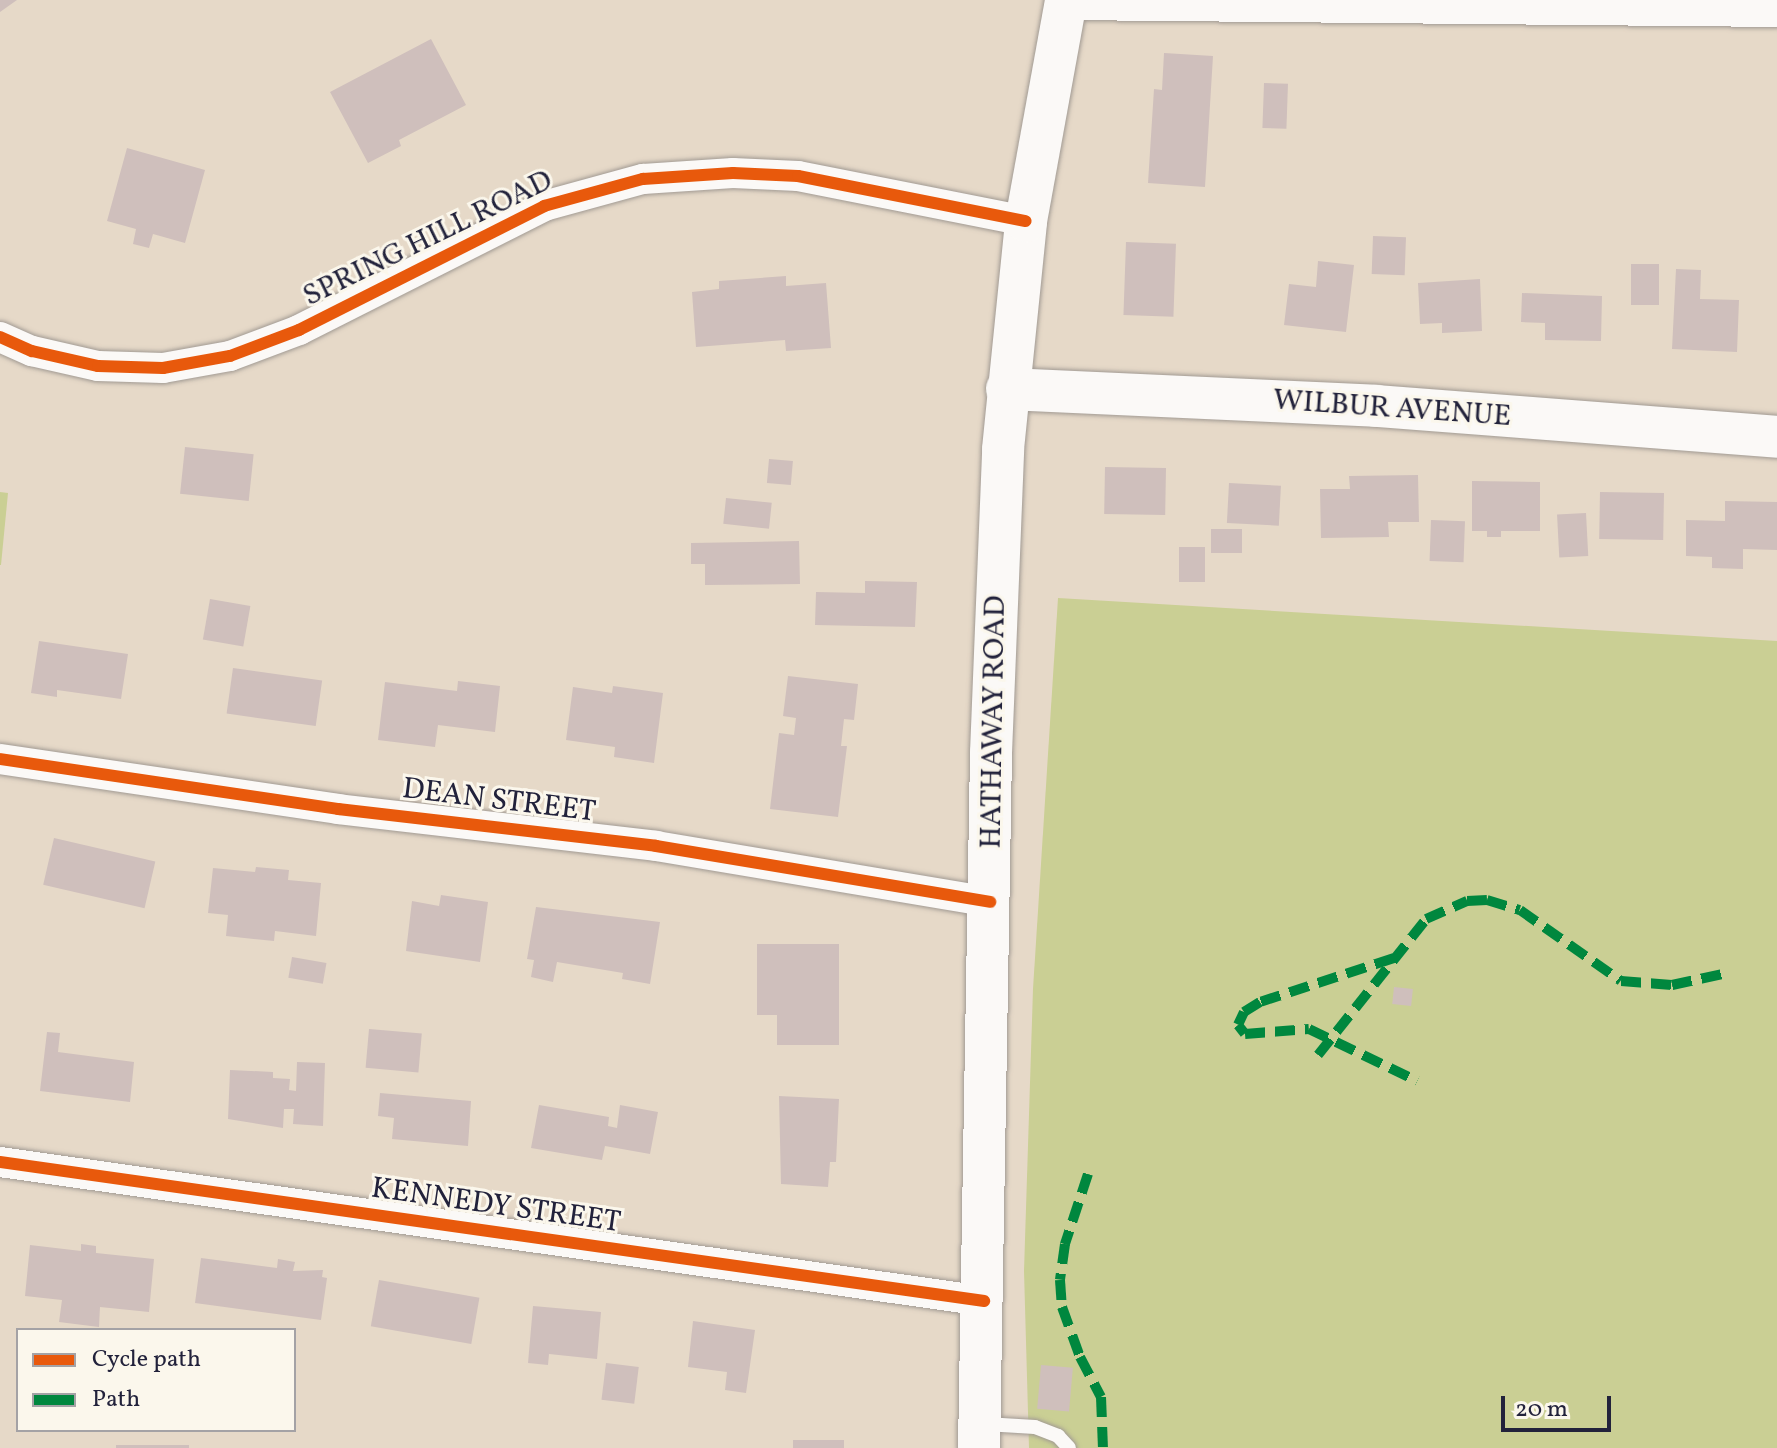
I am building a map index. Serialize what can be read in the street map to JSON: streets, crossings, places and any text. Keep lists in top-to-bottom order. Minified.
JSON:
{"streets":{"main road":["WILBUR AVENUE","HATHAWAY ROAD"],"street":["SPRING HILL ROAD","DEAN STREET","KENNEDY STREET"]},"crossings":[["SPRING HILL ROAD","HATHAWAY ROAD"],["WILBUR AVENUE","HATHAWAY ROAD"],["HATHAWAY ROAD","DEAN STREET"],["HATHAWAY ROAD","KENNEDY STREET"]],"legend":["Cycle path","Path"],"scale_bar":"20 m"}
